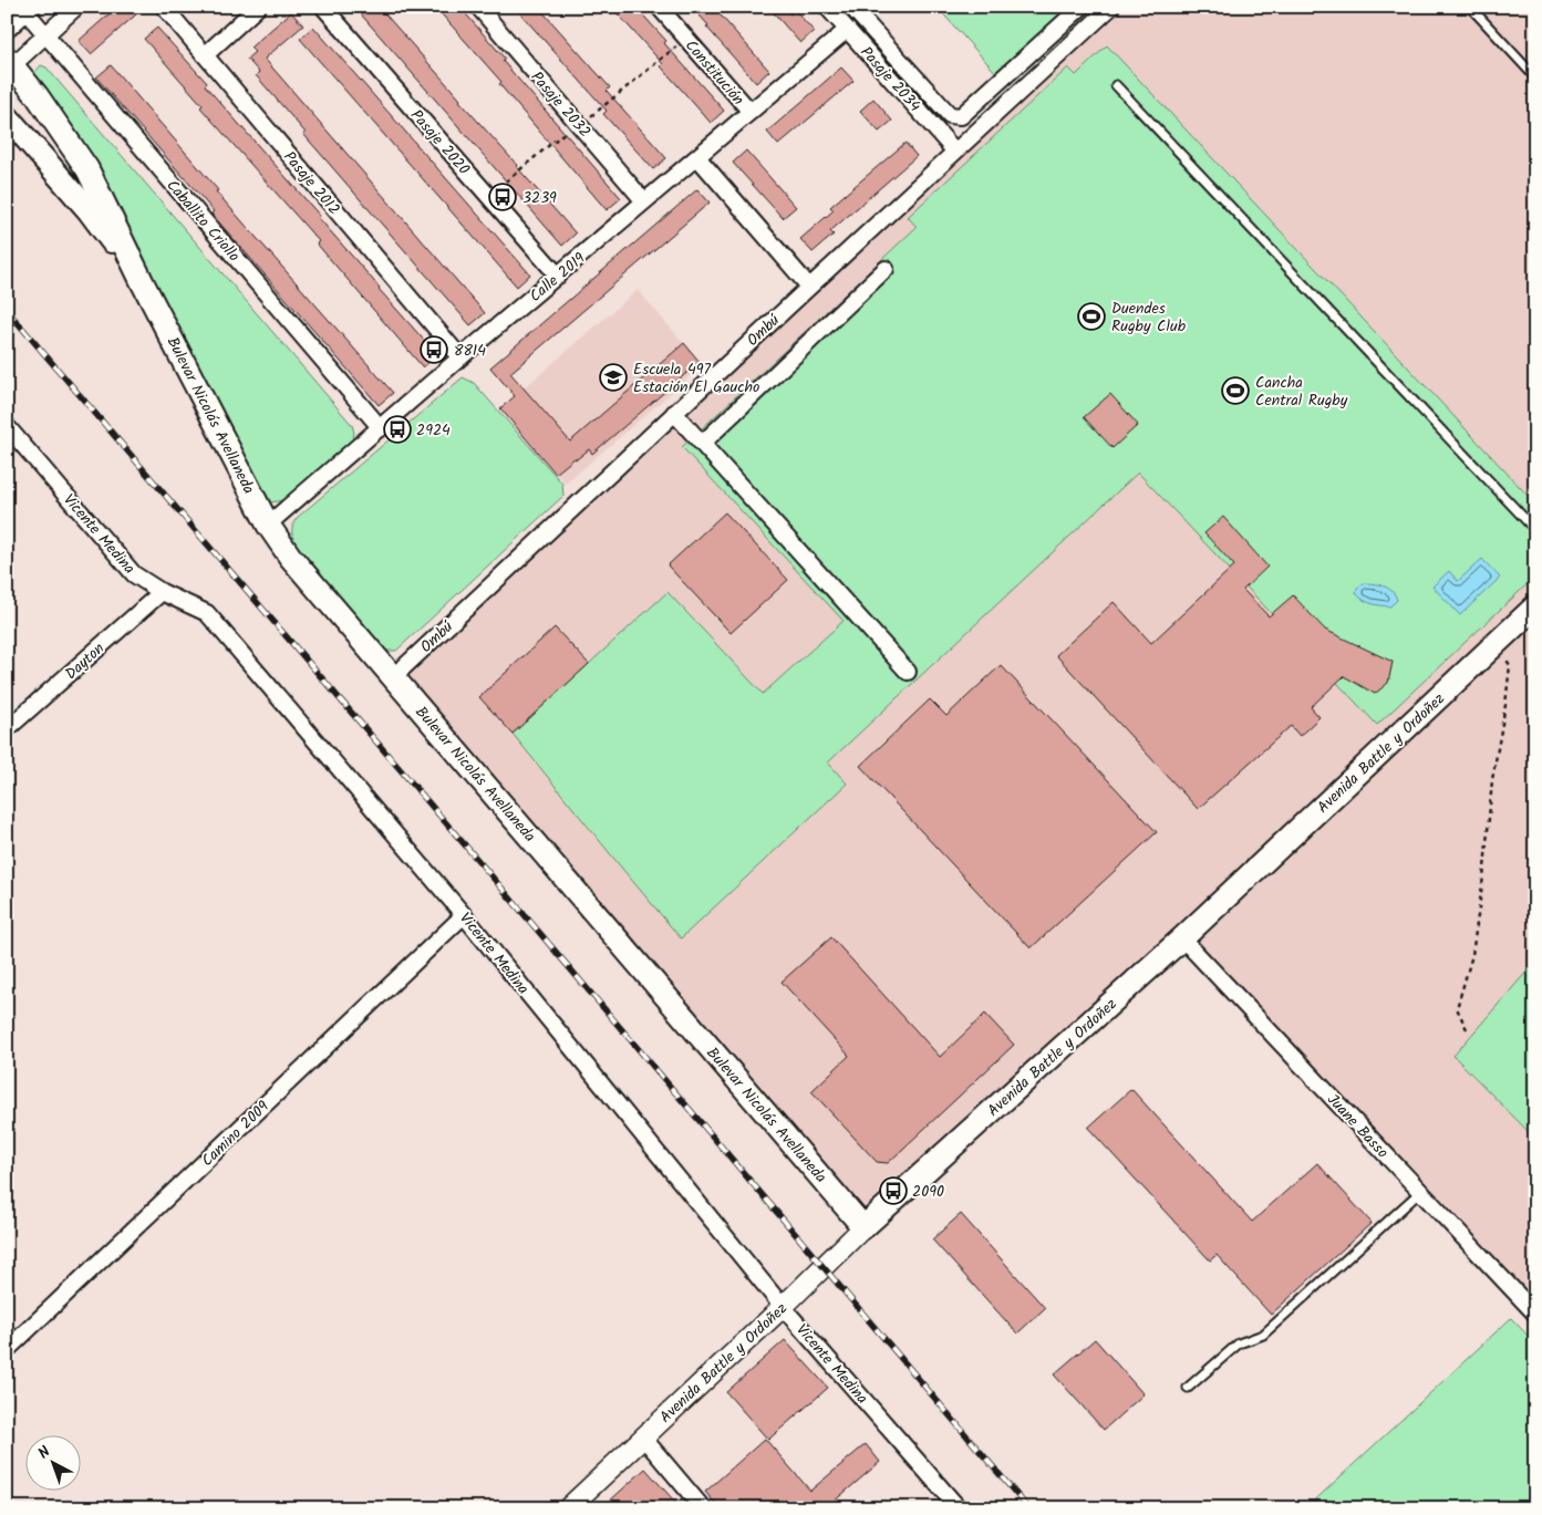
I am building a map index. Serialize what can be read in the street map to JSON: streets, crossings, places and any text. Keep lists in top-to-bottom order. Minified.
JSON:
{"streets":{"main road":["Bulevar Nicolás Avellaneda","Avenida Battle y Ordoñez"],"street":["Constitución","Pasaje 2034","Pasaje 2032","Pasaje 2020","Pasaje 2012","Caballito Criollo","Calle 2019","Ombú","Vicente Medina","Dayton","Juane Basso","Camino 2009"]},"crossings":[["Constitución","Calle 2019"],["Pasaje 2034","Calle 2019"],["Pasaje 2034","Ombú"],["Pasaje 2032","Calle 2019"],["Pasaje 2020","Calle 2019"],["Pasaje 2012","Calle 2019"],["Caballito Criollo","Calle 2019"],["Calle 2019","Bulevar Nicolás Avellaneda"],["Ombú","Bulevar Nicolás Avellaneda"],["Bulevar Nicolás Avellaneda","Avenida Battle y Ordoñez"],["Vicente Medina","Dayton"],["Vicente Medina","Avenida Battle y Ordoñez"],["Vicente Medina","Camino 2009"],["Avenida Battle y Ordoñez","Juane Basso"]],"places":{"bus stop":["3239","8814","2924","2090"],"sports":["Duendes Rugby Club","Cancha Central Rugby"],"school or university":["Escuela 497 Estación El Gaucho"]},"north":"top left"}
